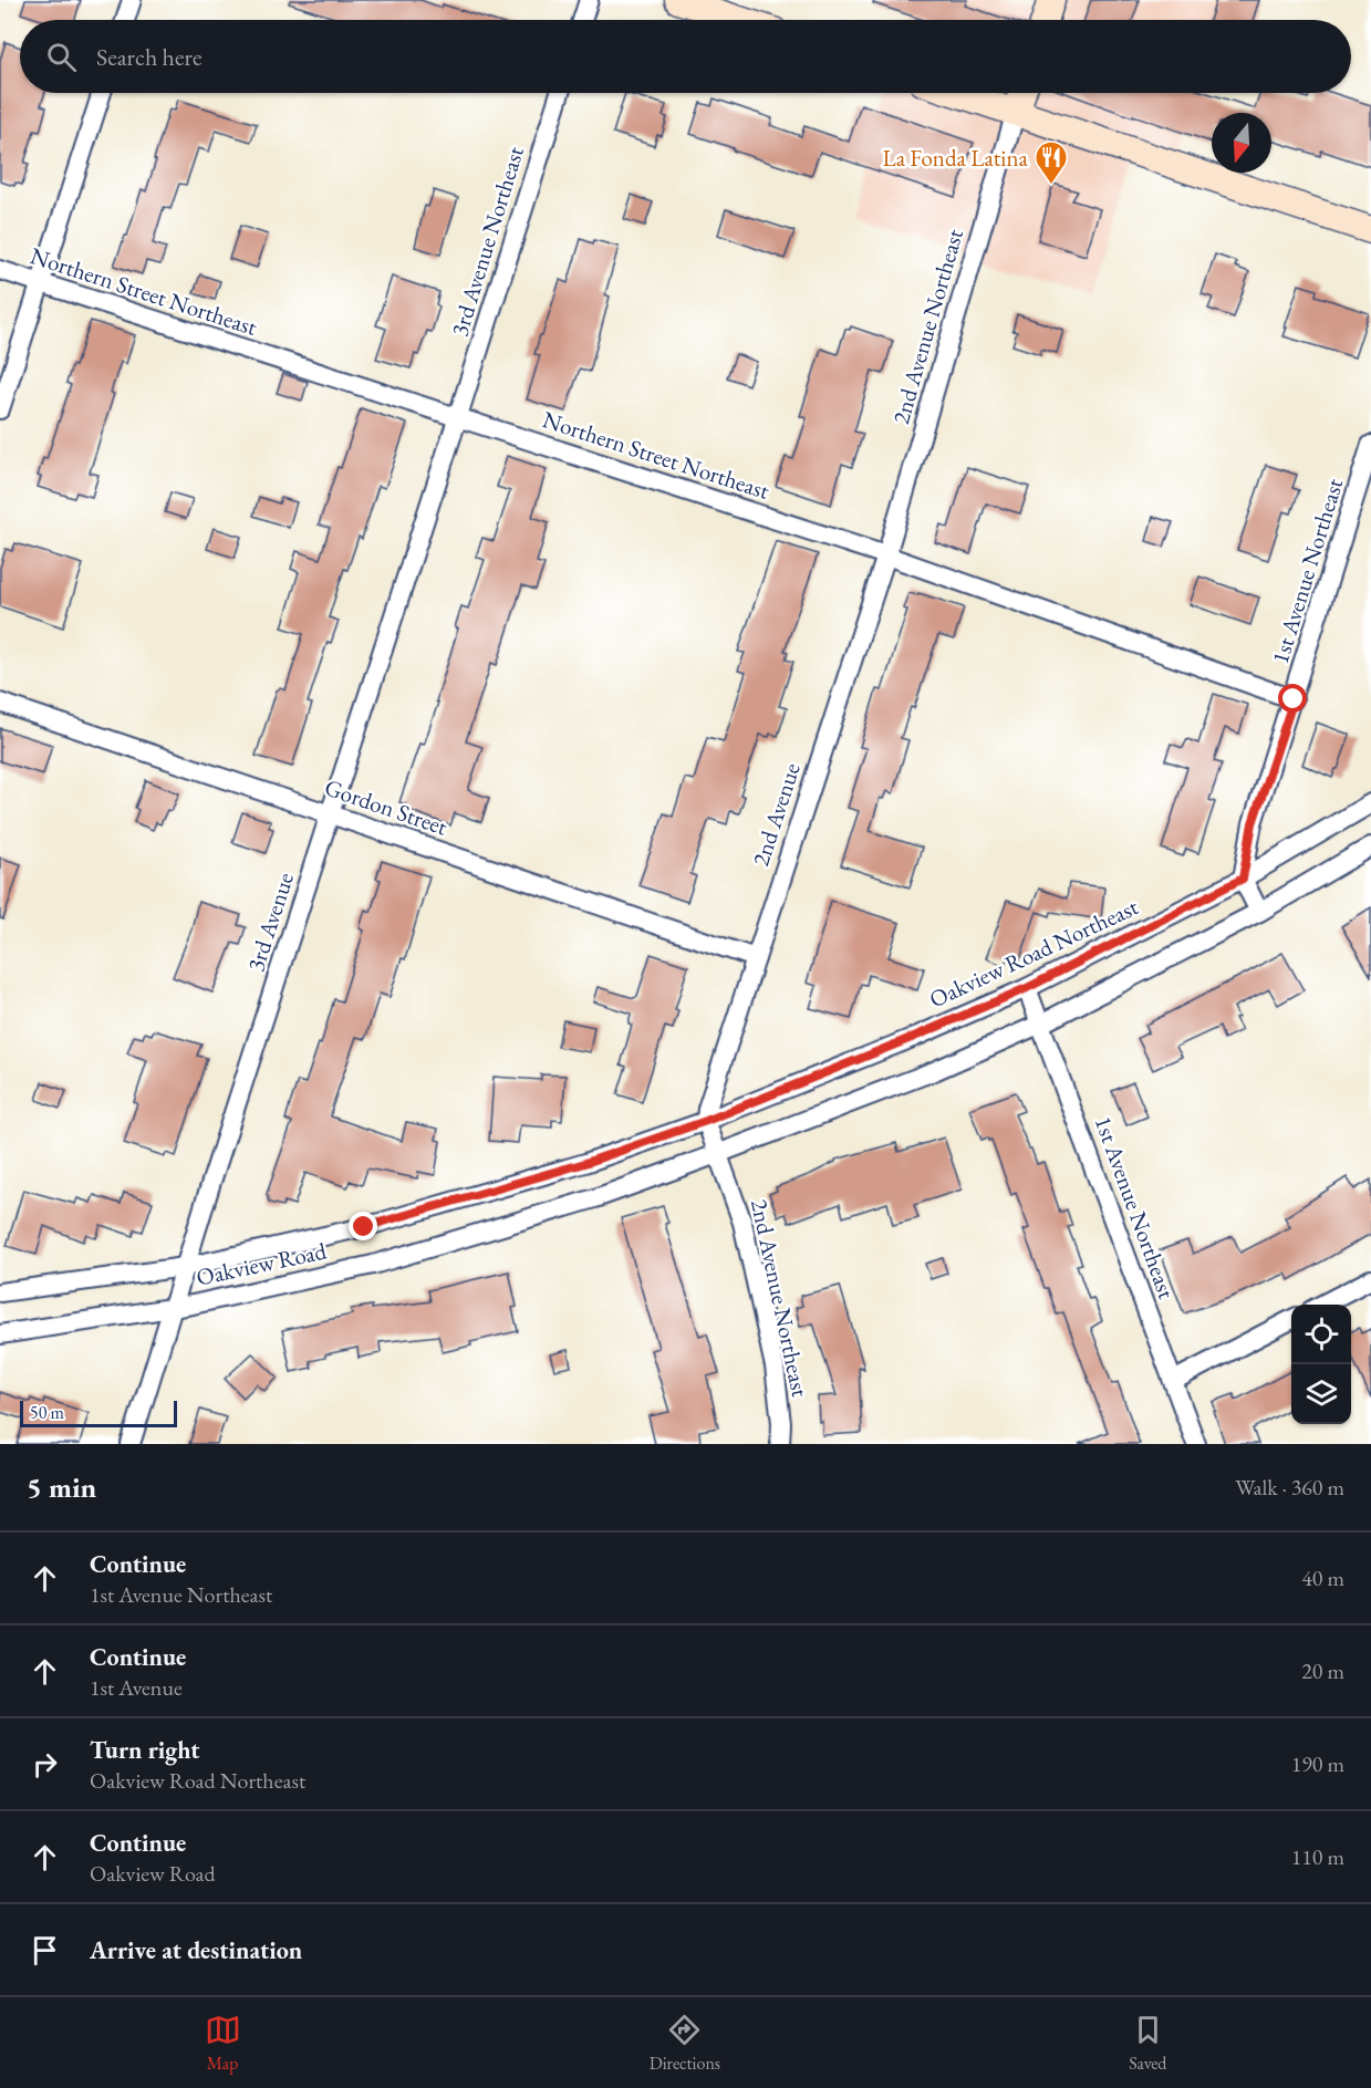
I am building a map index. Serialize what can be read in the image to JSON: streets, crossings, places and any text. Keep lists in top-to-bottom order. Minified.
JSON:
{"streets":{"street":["3rd Avenue Northeast","Northern Street Northeast","2nd Avenue Northeast","1st Avenue Northeast","Gordon Street","2nd Avenue","3rd Avenue","Oakview Road Northeast","Oakview Road"]},"crossings":[["3rd Avenue Northeast","Northern Street Northeast"],["3rd Avenue Northeast","3rd Avenue"],["Northern Street Northeast","2nd Avenue Northeast"],["Northern Street Northeast","1st Avenue Northeast"],["Northern Street Northeast","2nd Avenue"],["Northern Street Northeast","3rd Avenue"],["2nd Avenue Northeast","2nd Avenue"],["2nd Avenue Northeast","Oakview Road Northeast"],["2nd Avenue Northeast","Oakview Road"],["1st Avenue Northeast","Oakview Road Northeast"],["Gordon Street","2nd Avenue"],["Gordon Street","3rd Avenue"],["2nd Avenue","Oakview Road Northeast"],["2nd Avenue","Oakview Road"],["3rd Avenue","Oakview Road"],["Oakview Road Northeast","Oakview Road"]],"places":{"restaurant":["La Fonda Latina"]},"scale_bar":"50 m","north":"bottom","page":{"search":"Search here","scale":"50 m","heading":["5 min","Walk · 360 m"],"list":[["Continue","1st Avenue Northeast","40 m"],["Continue","1st Avenue","20 m"],["Turn right","Oakview Road Northeast","190 m"],["Continue","Oakview Road","110 m"],"Arrive at destination"],"nav":["Map","Directions","Saved"]}}
